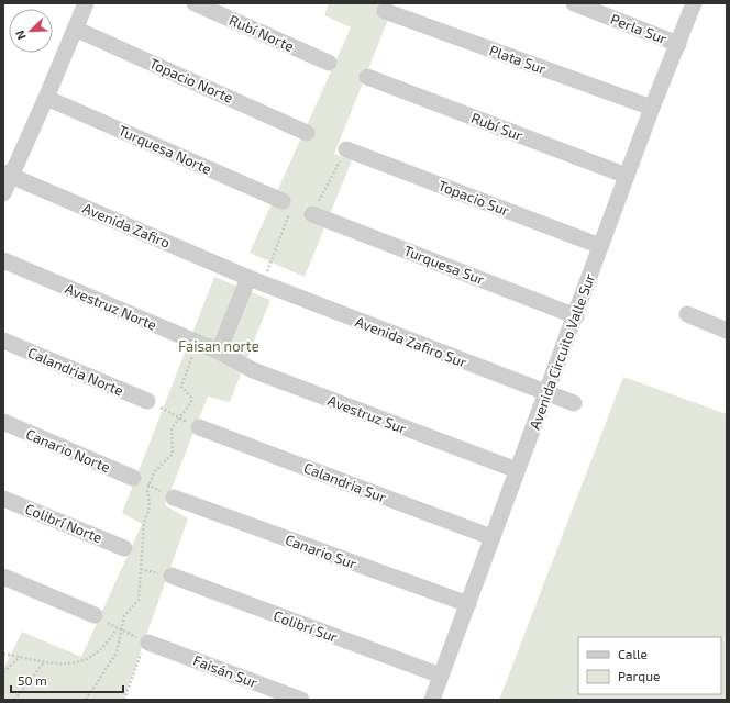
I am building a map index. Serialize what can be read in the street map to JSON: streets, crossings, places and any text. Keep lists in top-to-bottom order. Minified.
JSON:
{"streets":{"street":["Perla Sur","Rubí Norte","Plata Sur","Topacio Norte","Rubí Sur","Turquesa Norte","Topacio Sur","Avenida Zafiro","Turquesa Sur","Avestruz Norte","Avenida Zafiro Sur","Avenida Circuito Valle Sur","Calandria Norte","Avestruz Sur","Canario Norte","Calandria Sur","Colibrí Norte","Canario Sur","Colibrí Sur","Faisán Sur"]},"crossings":[["Perla Sur","Avenida Circuito Valle Sur"],["Plata Sur","Avenida Circuito Valle Sur"],["Rubí Sur","Avenida Circuito Valle Sur"],["Topacio Sur","Avenida Circuito Valle Sur"],["Avenida Zafiro","Avenida Zafiro Sur"],["Turquesa Sur","Avenida Circuito Valle Sur"],["Avestruz Norte","Avestruz Sur"],["Avenida Zafiro Sur","Avenida Circuito Valle Sur"],["Avenida Circuito Valle Sur","Avestruz Sur"],["Avenida Circuito Valle Sur","Calandria Sur"],["Avenida Circuito Valle Sur","Canario Sur"],["Avenida Circuito Valle Sur","Colibrí Sur"]],"parks":["Faisan norte"],"legend":["Calle","Parque"],"scale_bar":"50 m","north":"bottom left"}
